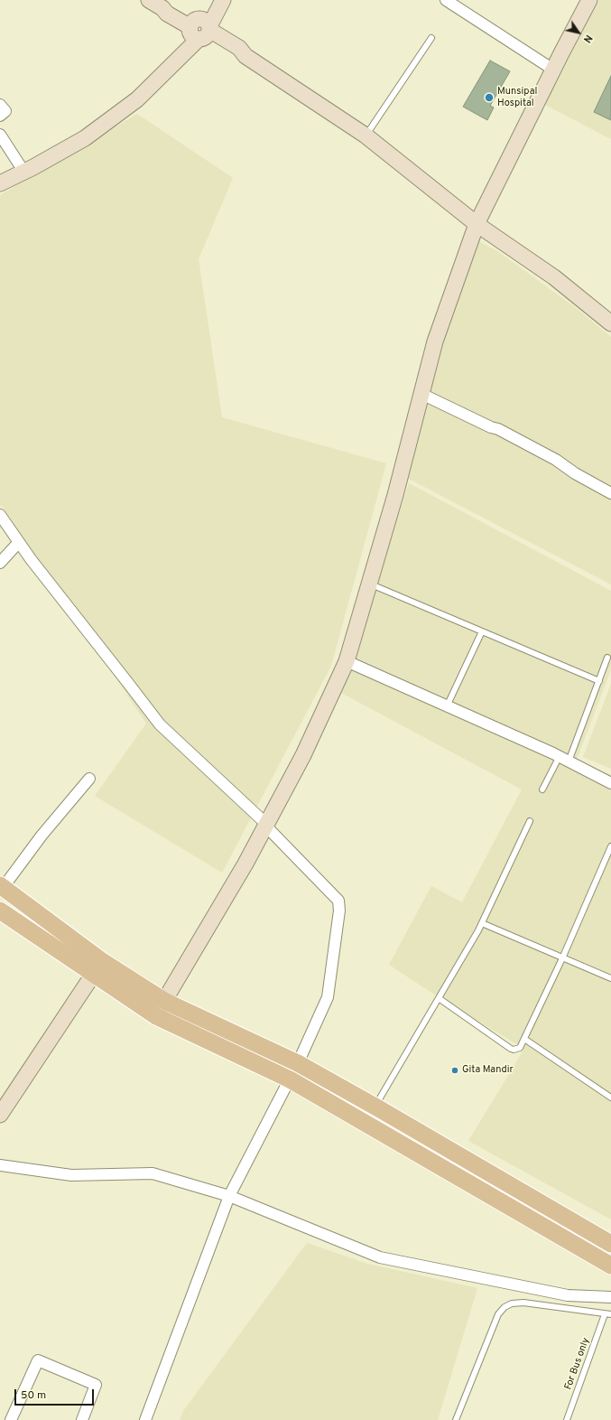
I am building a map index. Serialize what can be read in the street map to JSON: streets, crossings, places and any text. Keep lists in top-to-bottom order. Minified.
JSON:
{"streets":{"lane":["For Bus only"]},"places":["Munsipal Hospital","Gita Mandir"],"scale_bar":"50 m","north":"bottom right"}
